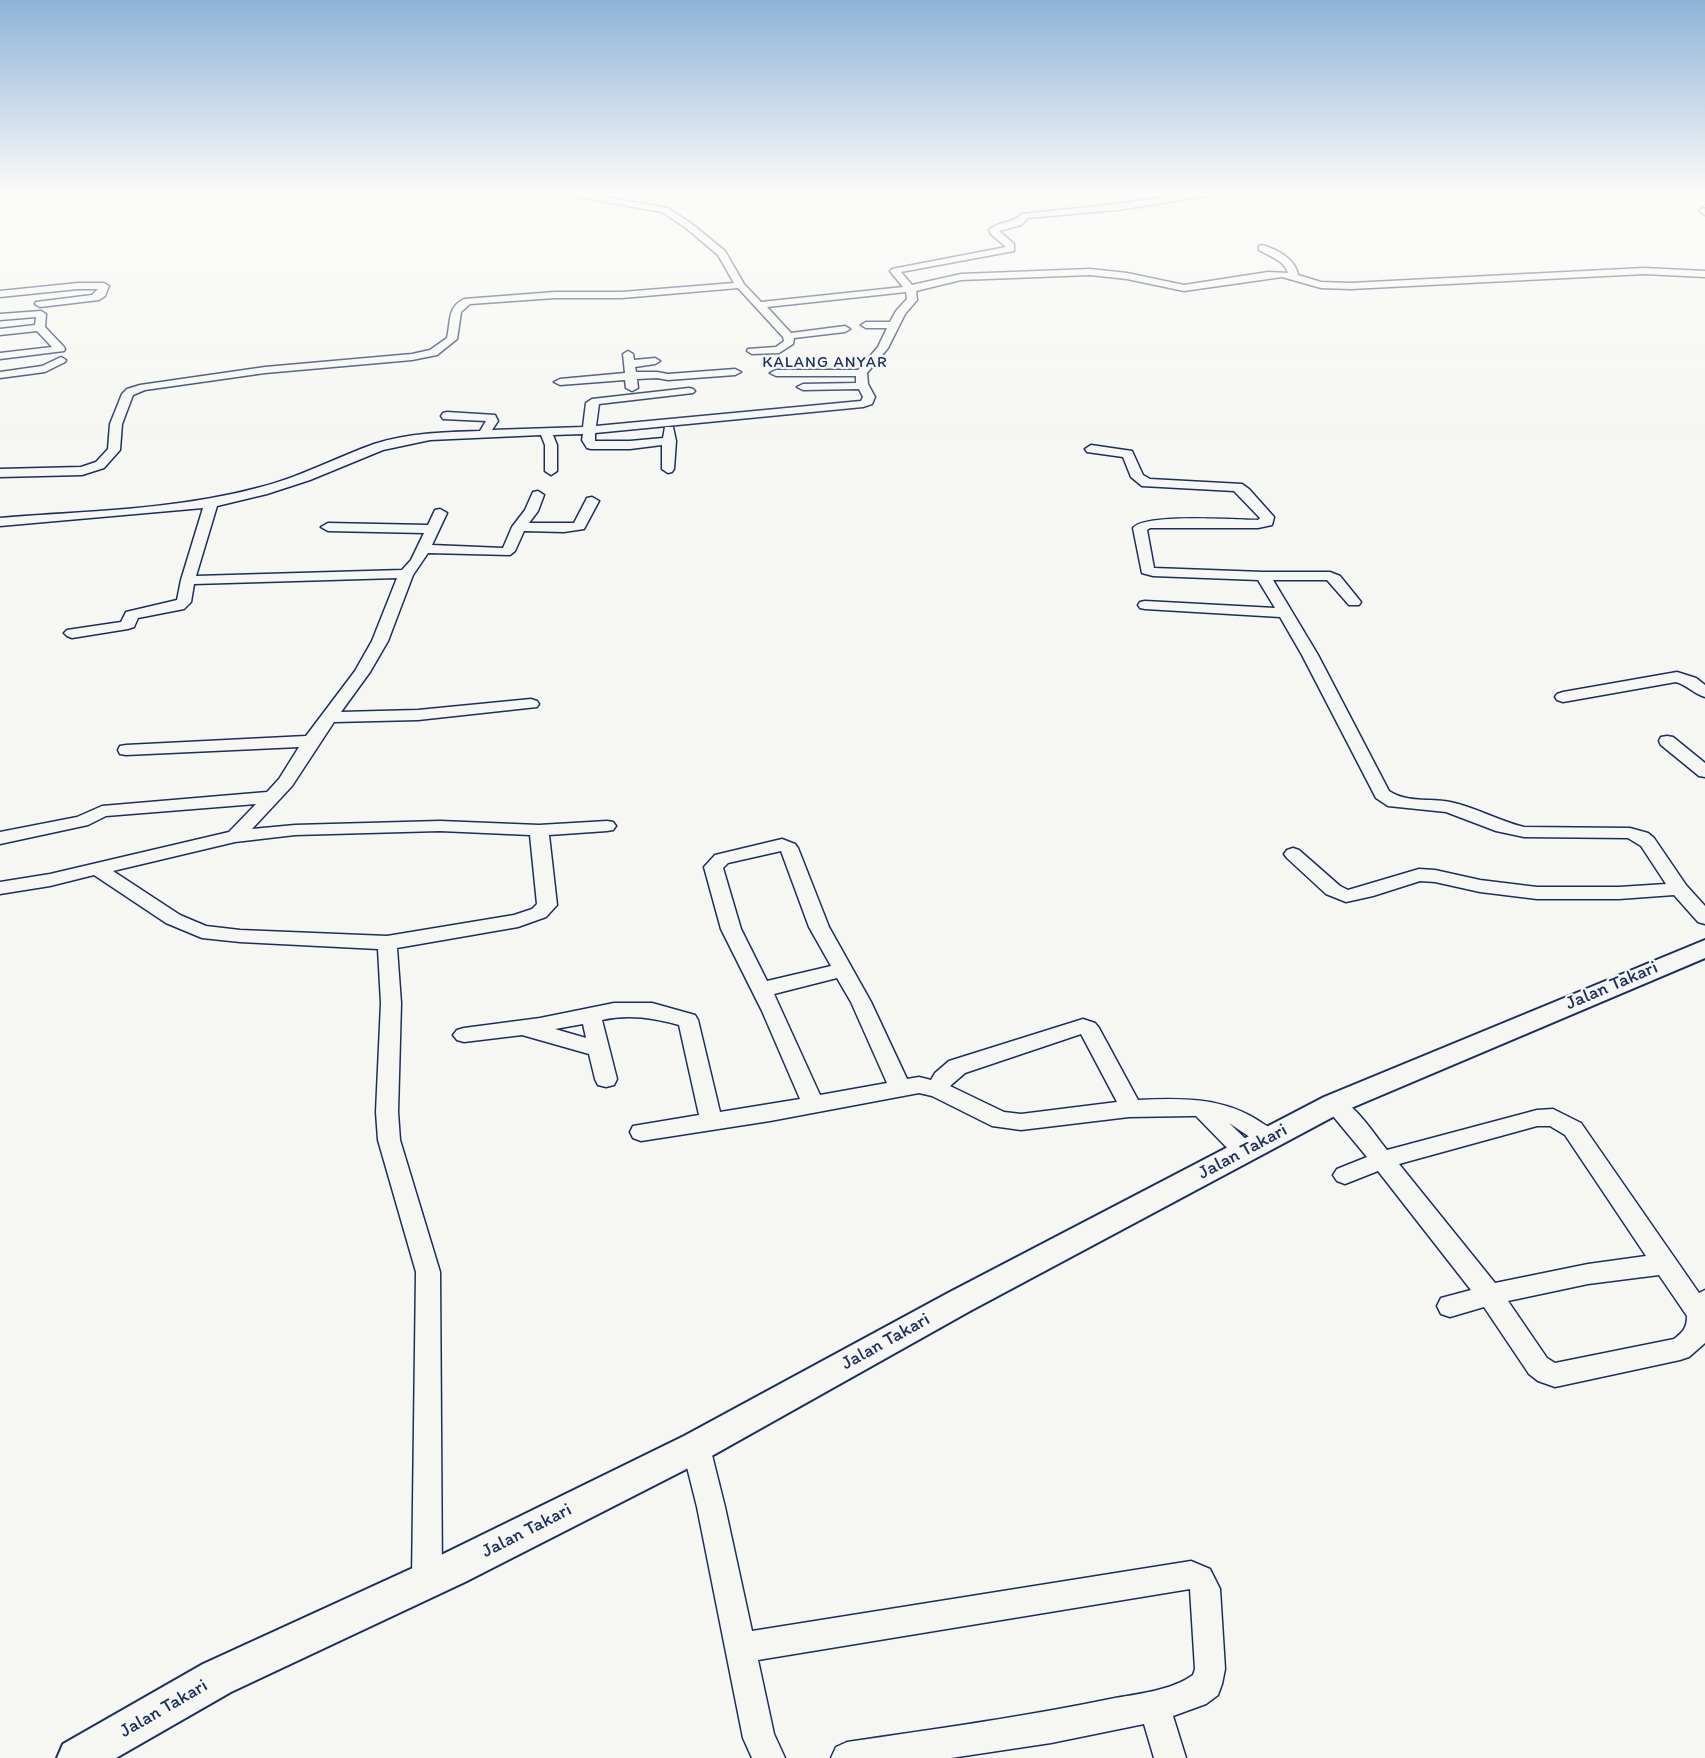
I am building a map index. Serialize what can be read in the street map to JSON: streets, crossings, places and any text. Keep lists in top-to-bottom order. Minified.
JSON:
{"streets":{"street":["Jalan Takari"]},"districts":["KALANG ANYAR"]}
